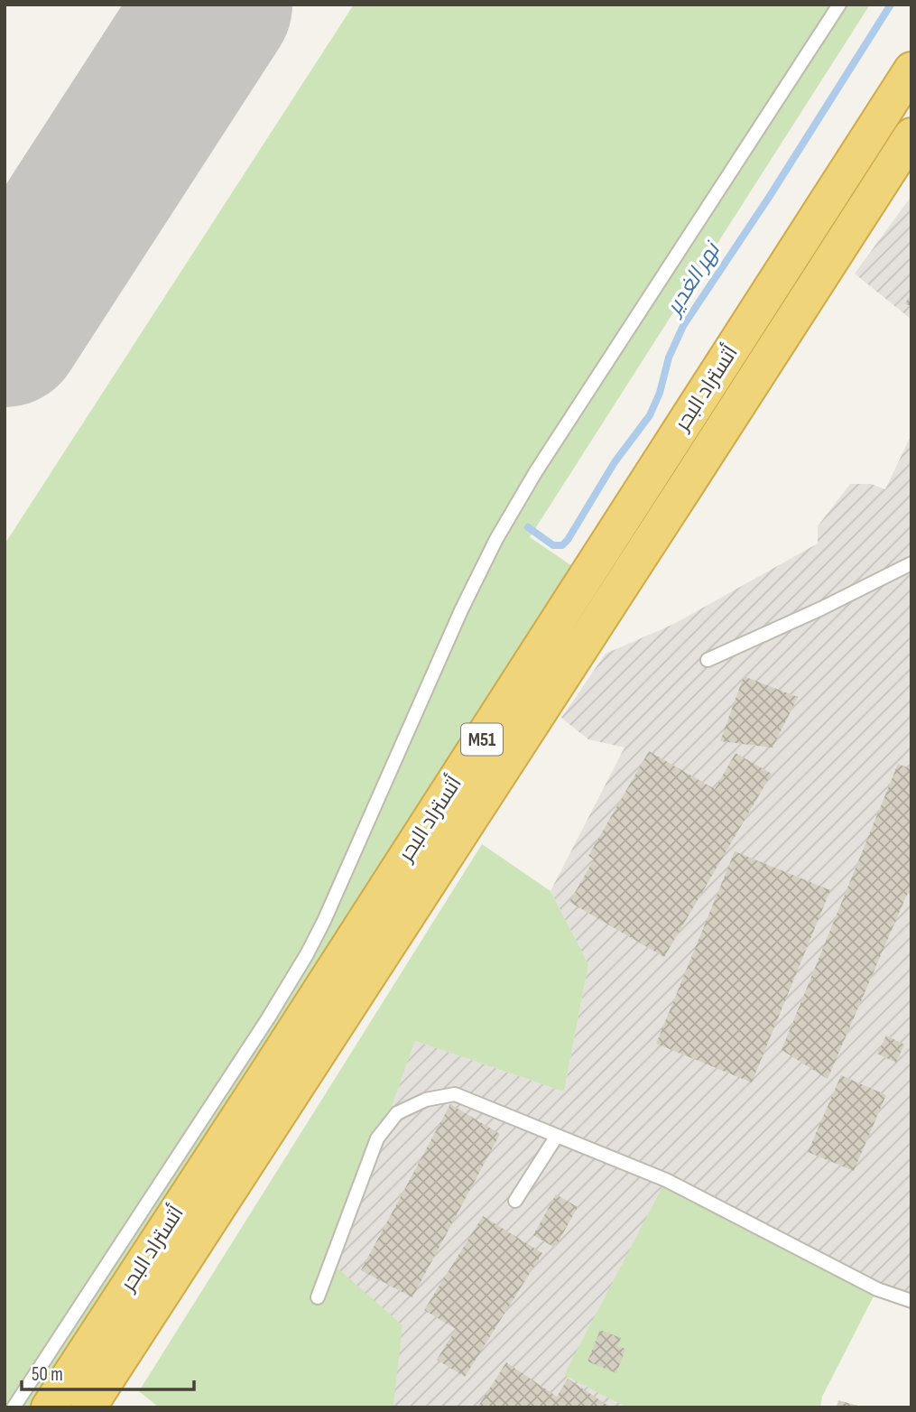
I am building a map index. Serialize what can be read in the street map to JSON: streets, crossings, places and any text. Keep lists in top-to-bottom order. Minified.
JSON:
{"streets":{"highway":["أتستراد البحر","M51"]},"water":["نهر الغدير"],"scale_bar":"50 m"}
